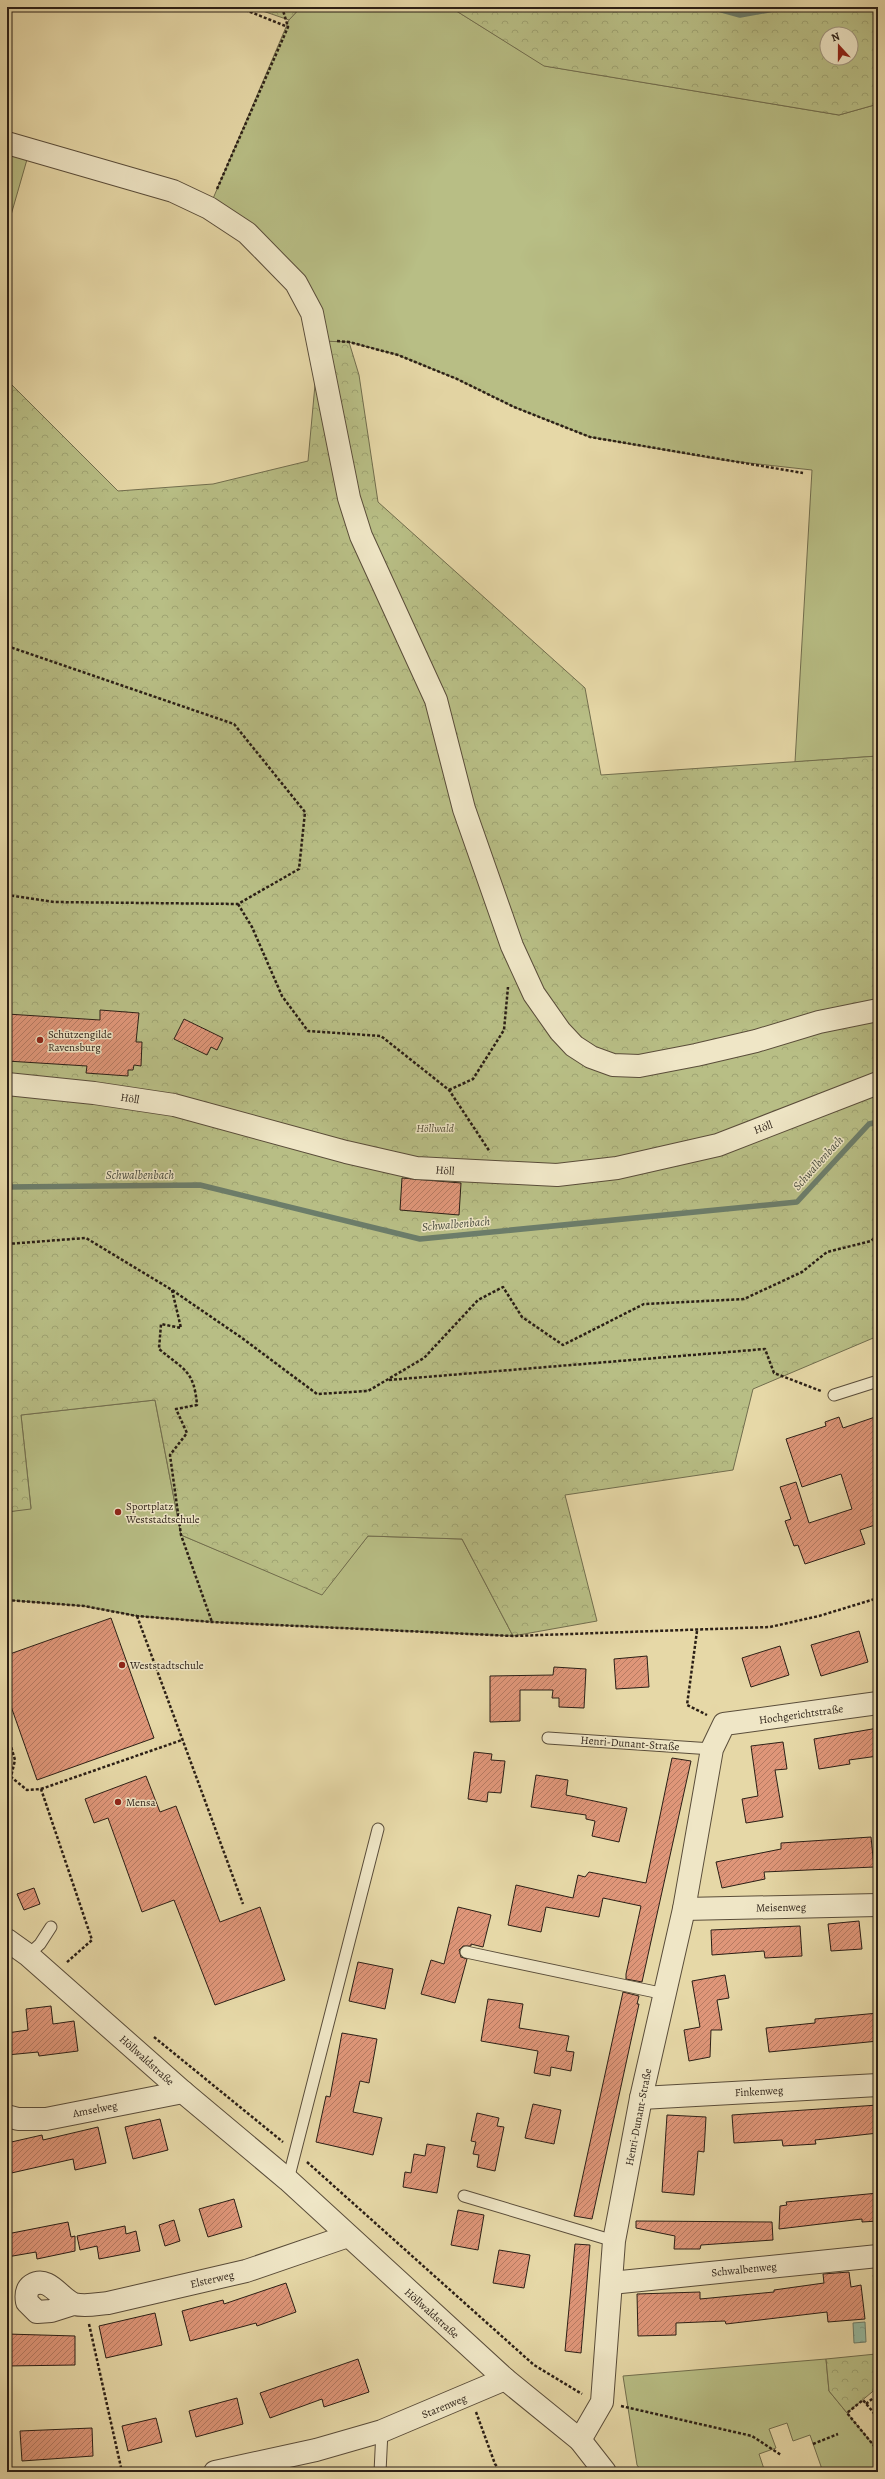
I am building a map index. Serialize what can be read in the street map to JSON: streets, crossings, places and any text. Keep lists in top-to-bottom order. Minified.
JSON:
{"streets":{"street":["Höll","Hochgerichtstraße","Henri-Dunant-Straße","Meisenweg","Höllwaldstraße","Finkenweg","Amselweg","Schwalbenweg","Elsterweg","Starenweg"]},"crossings":[["Hochgerichtstraße","Henri-Dunant-Straße"],["Henri-Dunant-Straße","Meisenweg"],["Henri-Dunant-Straße","Höllwaldstraße"],["Henri-Dunant-Straße","Finkenweg"],["Henri-Dunant-Straße","Schwalbenweg"],["Höllwaldstraße","Amselweg"],["Höllwaldstraße","Elsterweg"],["Höllwaldstraße","Starenweg"]],"water":["Schwalbenbach"],"parks":["Höllwald"],"places":["Schützengilde Ravensburg","Sportplatz Weststadtschule","Weststadtschule","Mensa"],"north":"top"}
